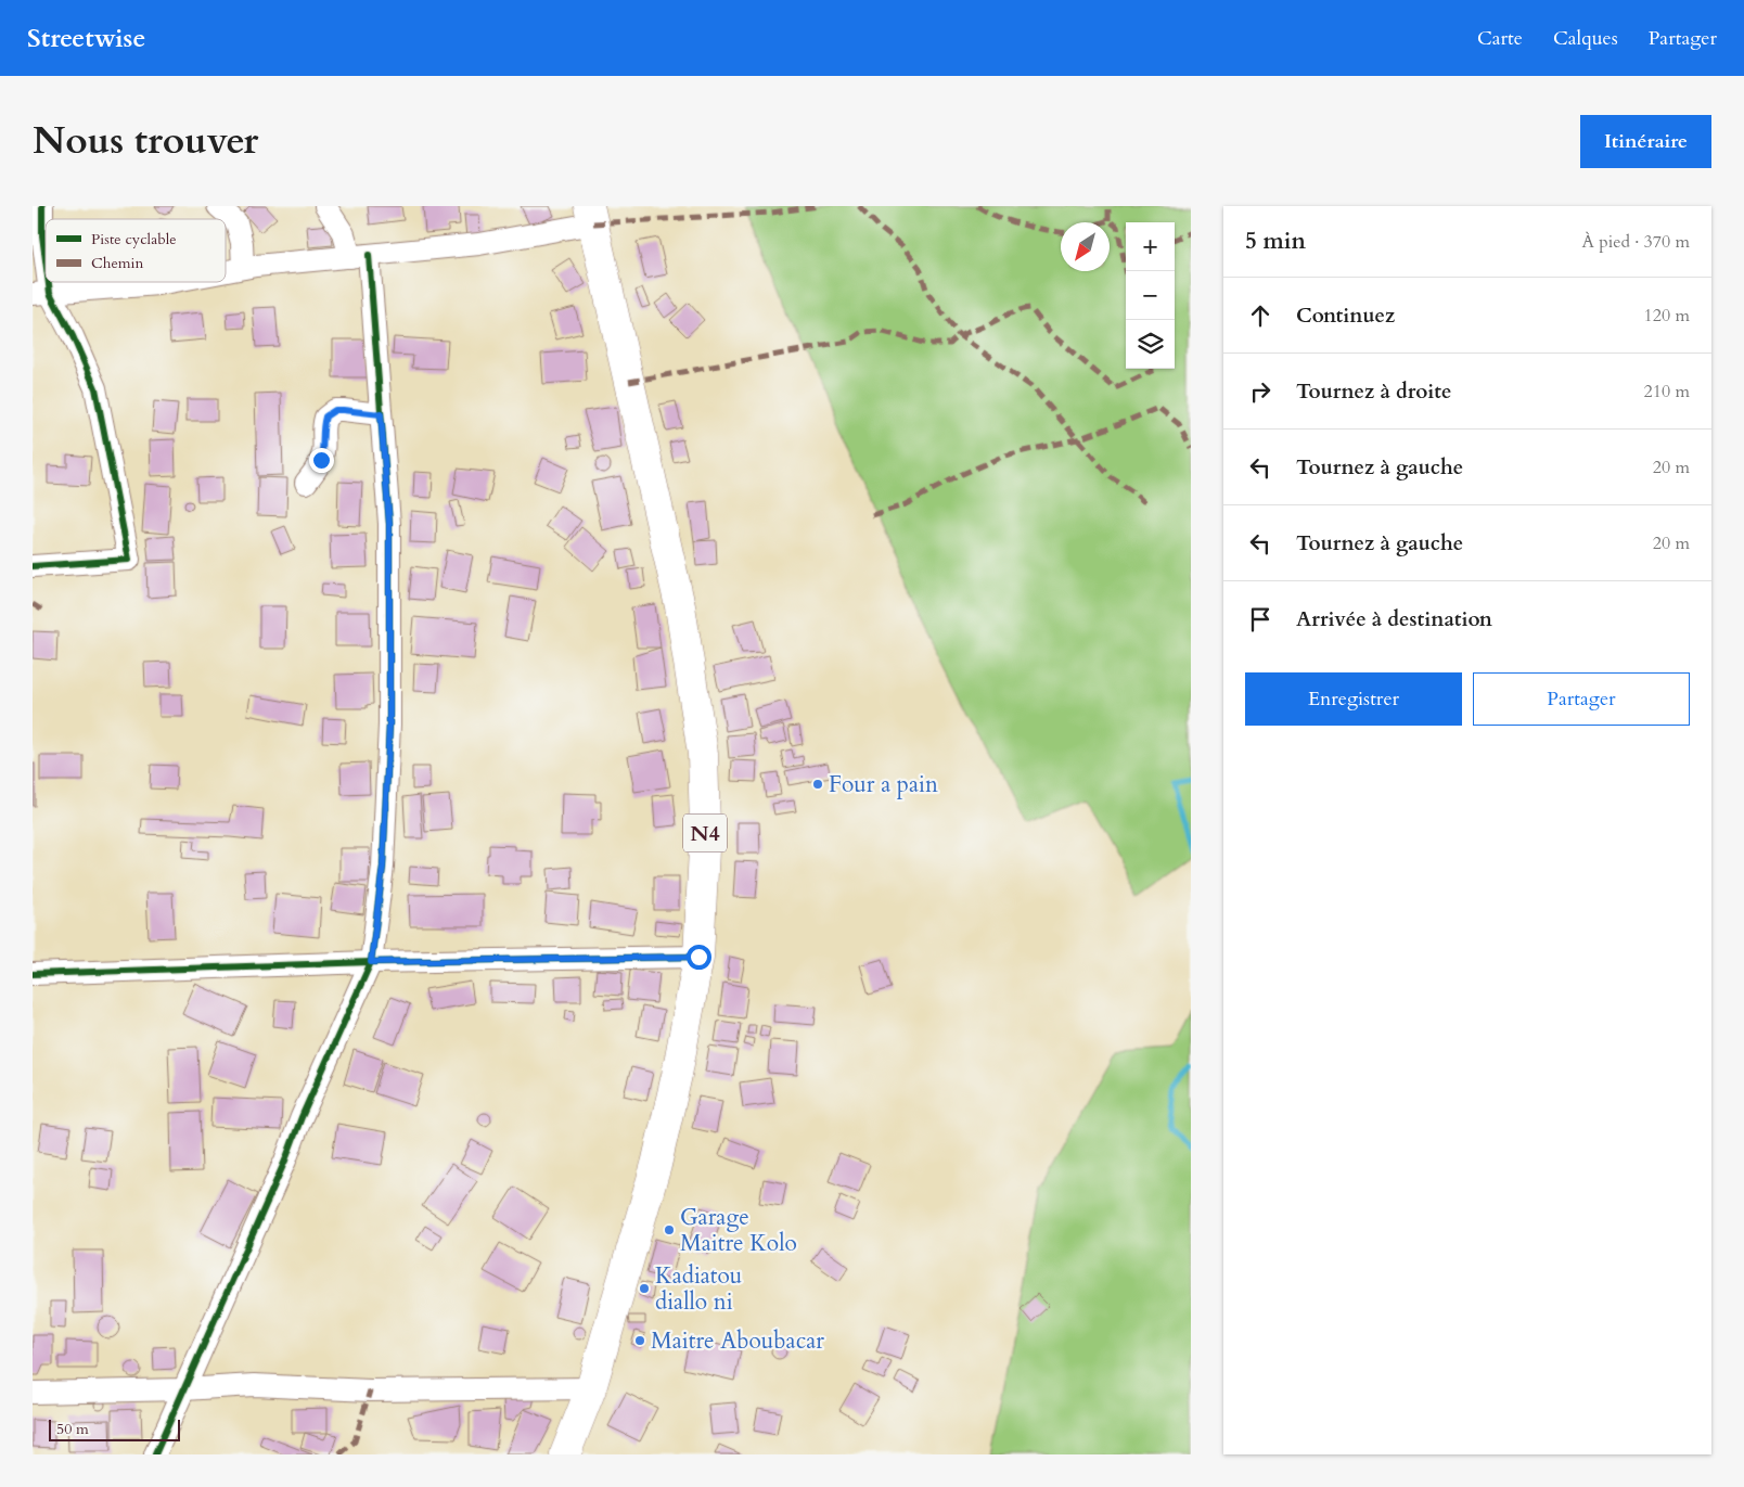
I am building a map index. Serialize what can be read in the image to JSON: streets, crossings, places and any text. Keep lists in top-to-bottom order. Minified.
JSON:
{"streets":{"highway":["N4"]},"places":["Four a pain","Garage Maitre Kolo","Kadiatou diallo ni","Maitre Aboubacar"],"legend":["Piste cyclable","Chemin"],"scale_bar":"50 m","north":"bottom left","page":{"header":"Streetwise","nav":["Carte","Calques","Partager"],"title":"Nous trouver","buttons":["Itinéraire",["Enregistrer","Partager"]],"heading":["5 min","À pied · 370 m"],"map_buttons":["+","−"],"list":[["Continuez","120 m"],["Tournez à droite","210 m"],["Tournez à gauche","20 m"],["Tournez à gauche","20 m"],"Arrivée à destination"],"scale":"50 m"}}
